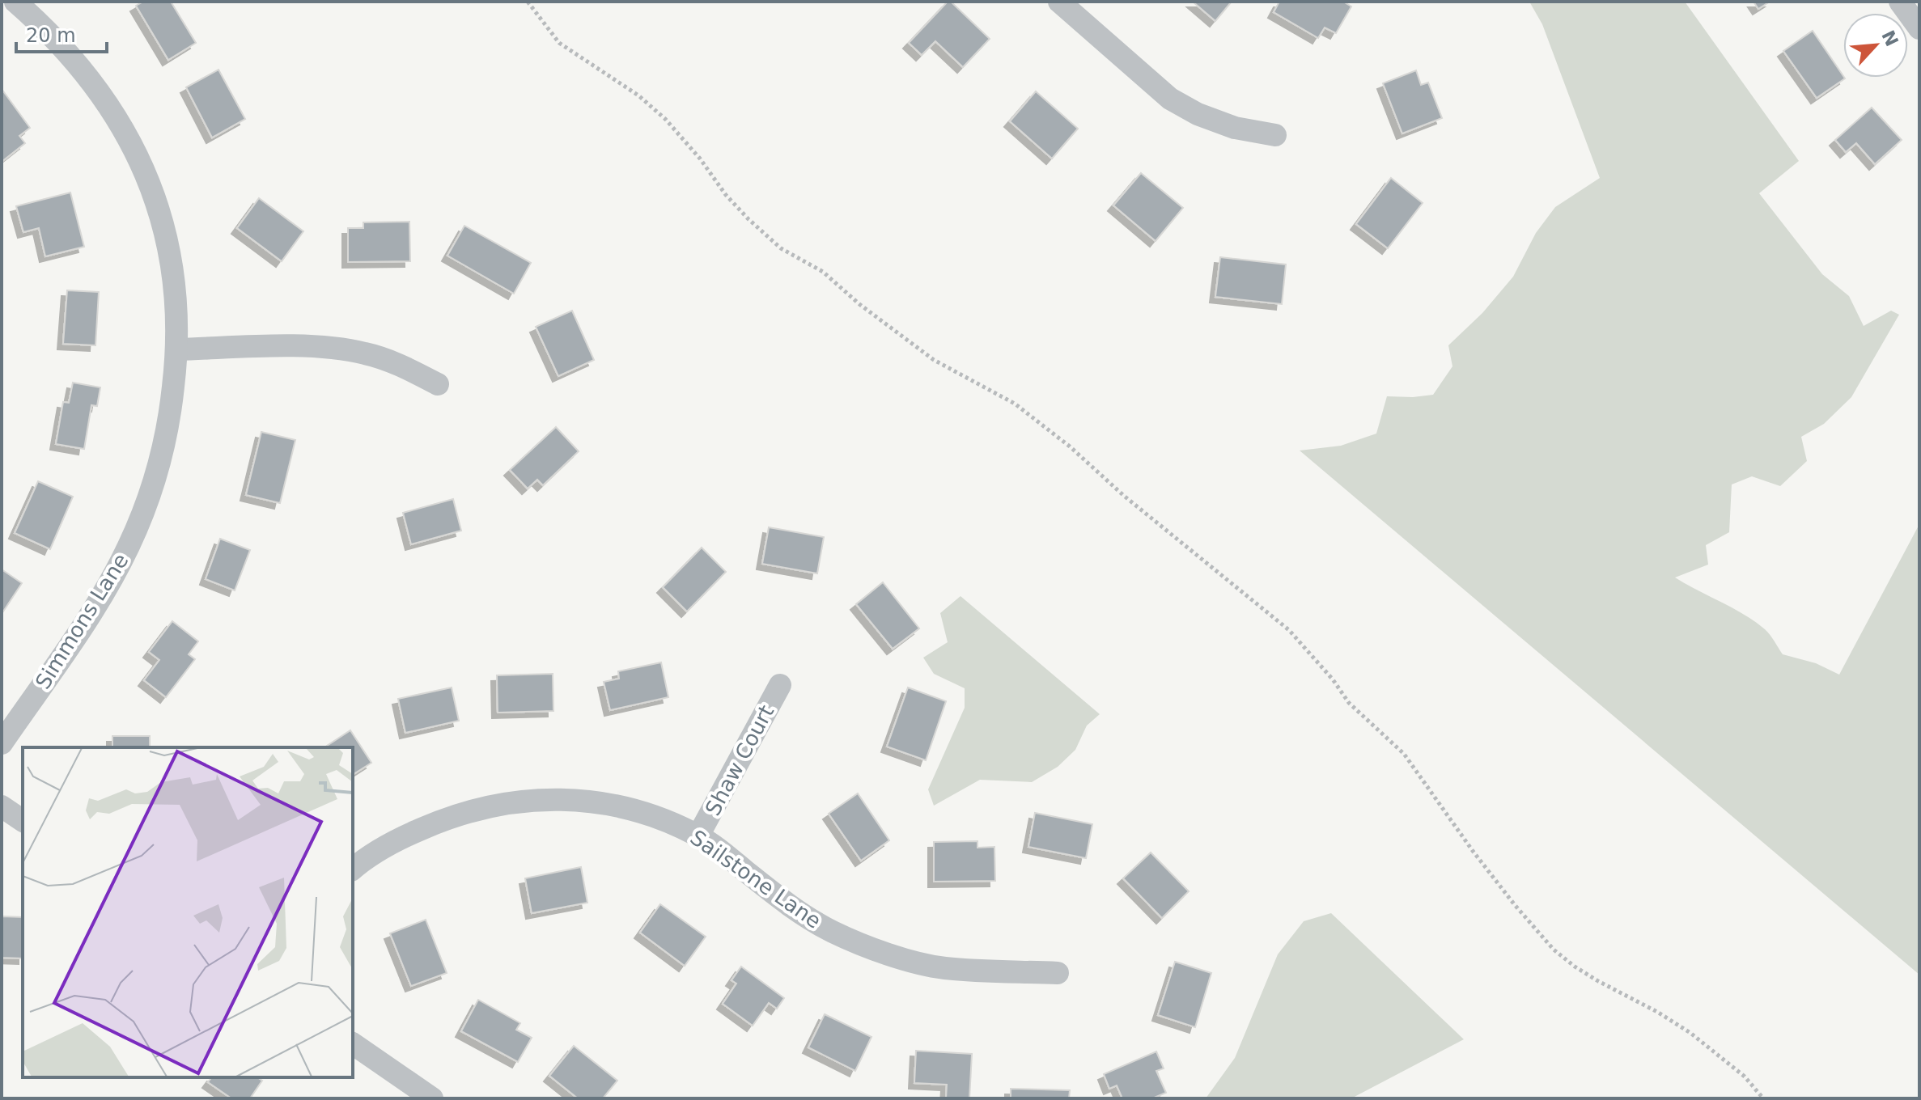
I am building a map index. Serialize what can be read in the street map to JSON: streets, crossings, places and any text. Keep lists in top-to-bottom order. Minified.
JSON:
{"streets":{"street":["Simmons Lane","Shaw Court","Sailstone Lane"]},"crossings":[["Shaw Court","Sailstone Lane"]],"scale_bar":"20 m","north":"top right"}
